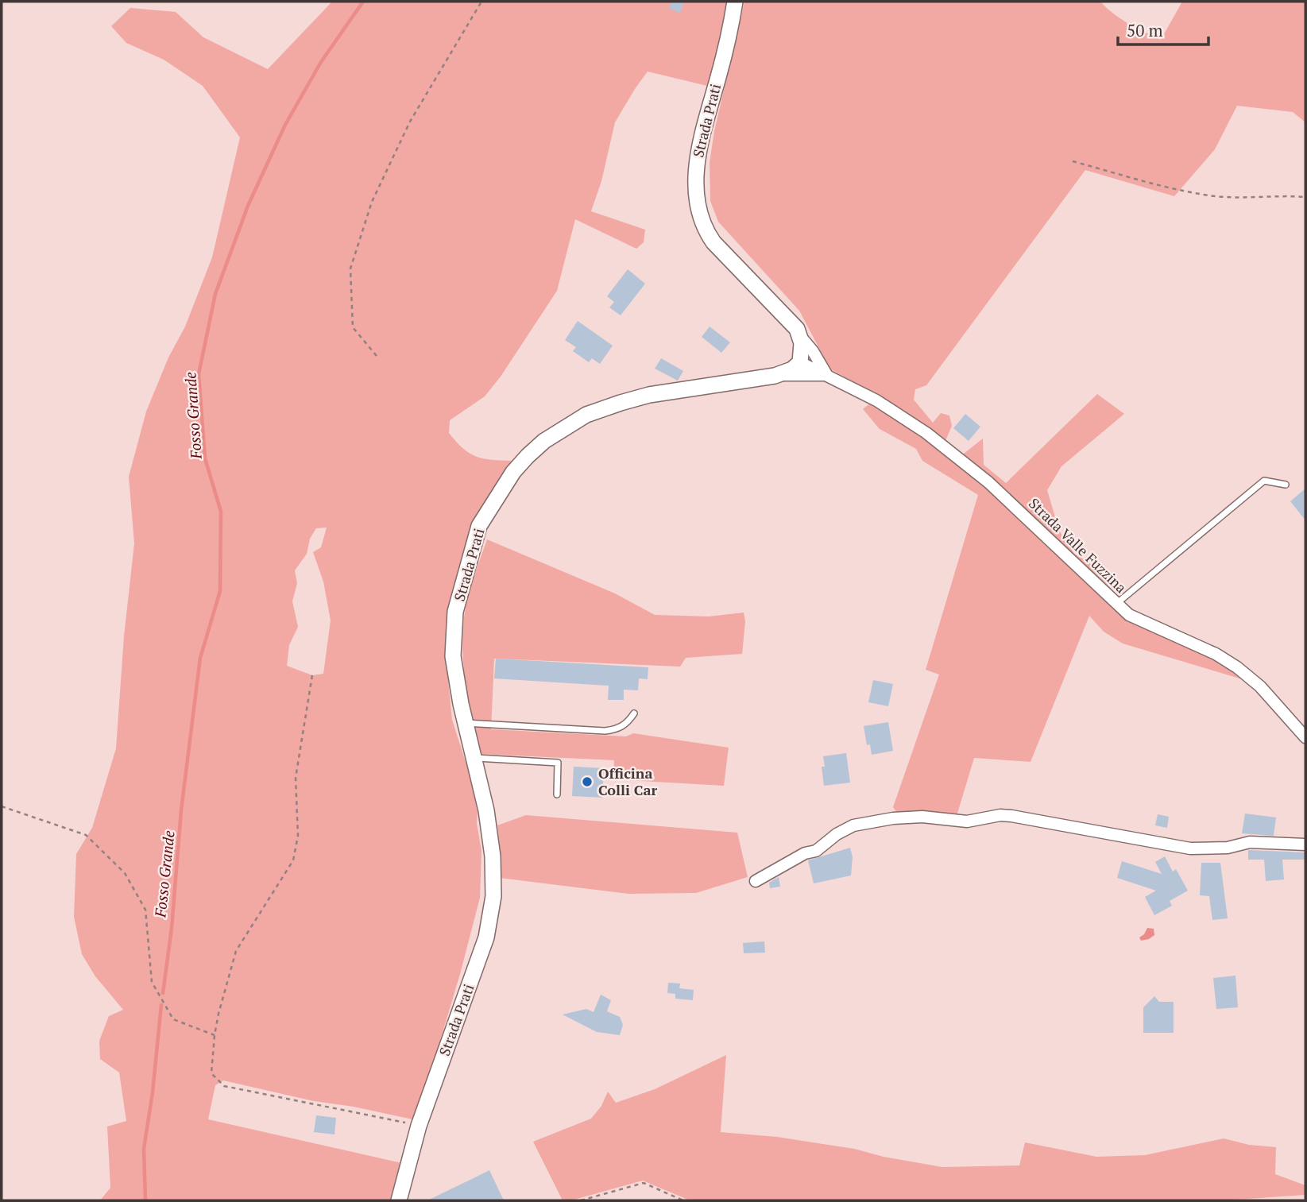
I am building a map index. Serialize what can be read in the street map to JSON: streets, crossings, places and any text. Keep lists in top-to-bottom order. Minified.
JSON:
{"streets":{"street":["Strada Prati","Strada Valle Fuzzina"]},"crossings":[["Strada Prati","Strada Valle Fuzzina"]],"water":["Fosso Grande"],"places":["Officina Colli Car"],"scale_bar":"50 m"}
